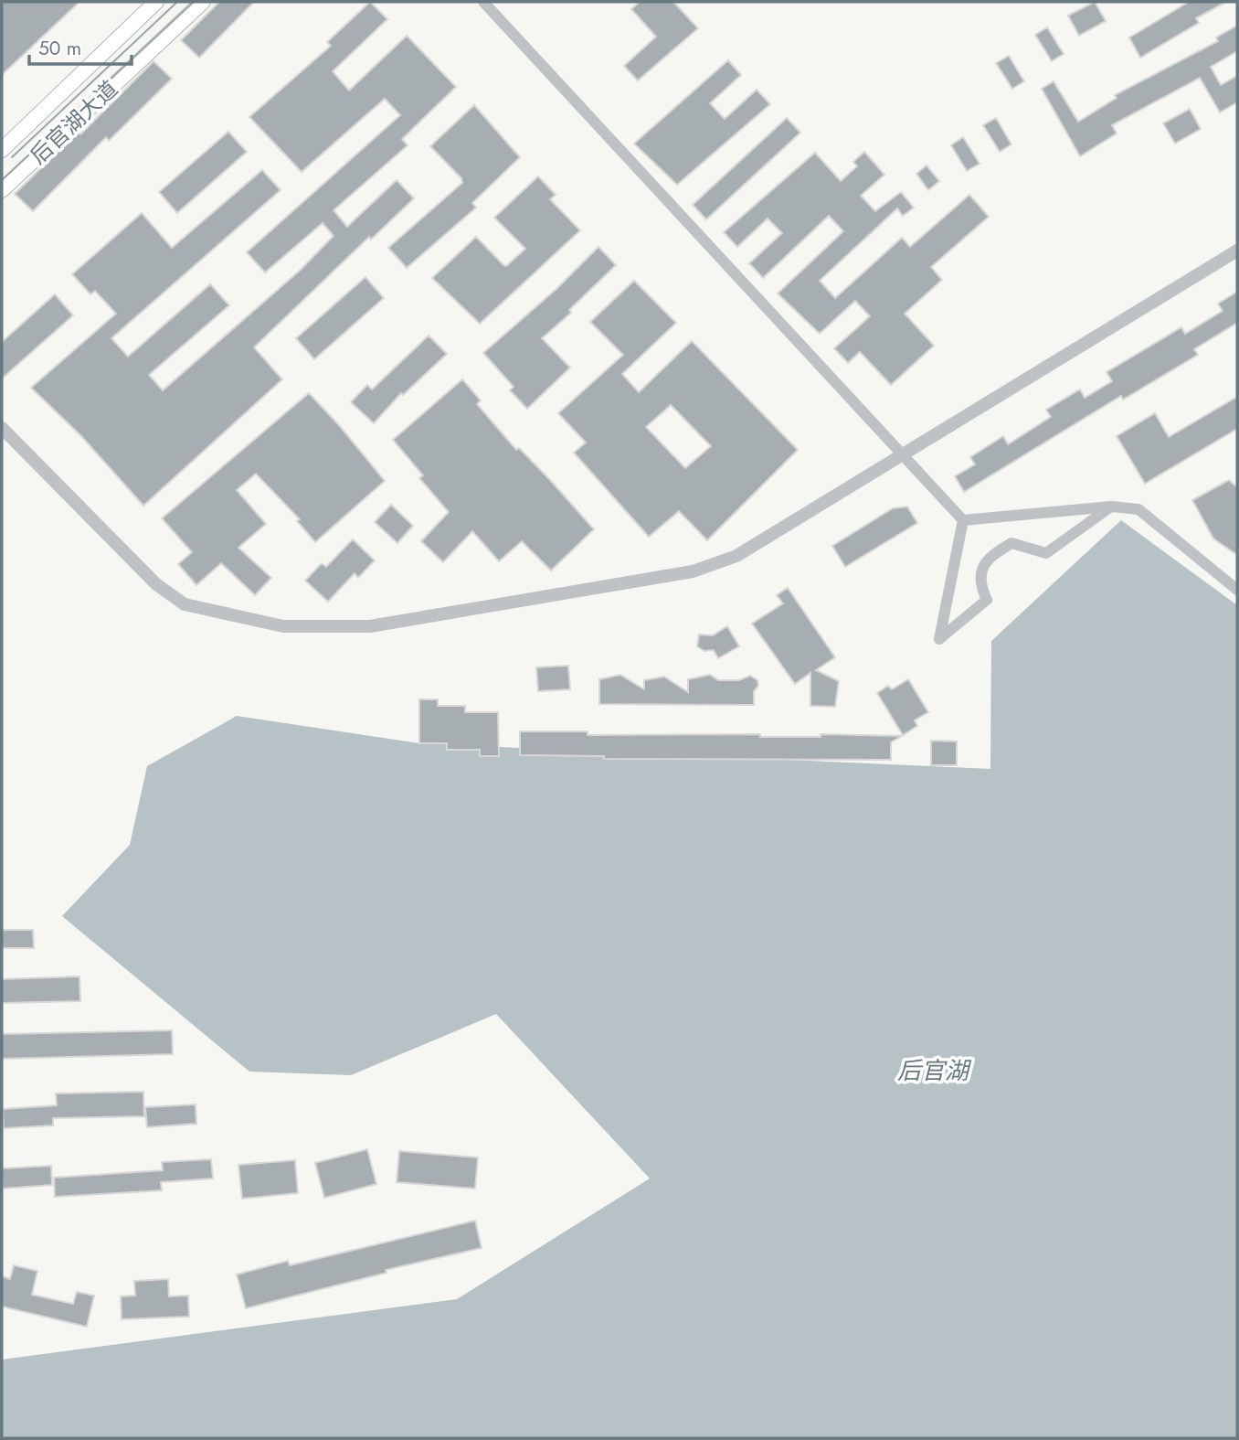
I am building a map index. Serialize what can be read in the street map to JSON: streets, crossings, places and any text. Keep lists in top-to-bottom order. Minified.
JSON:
{"streets":{"main road":["后官湖大道"]},"water":["后官湖"],"scale_bar":"50 m"}
